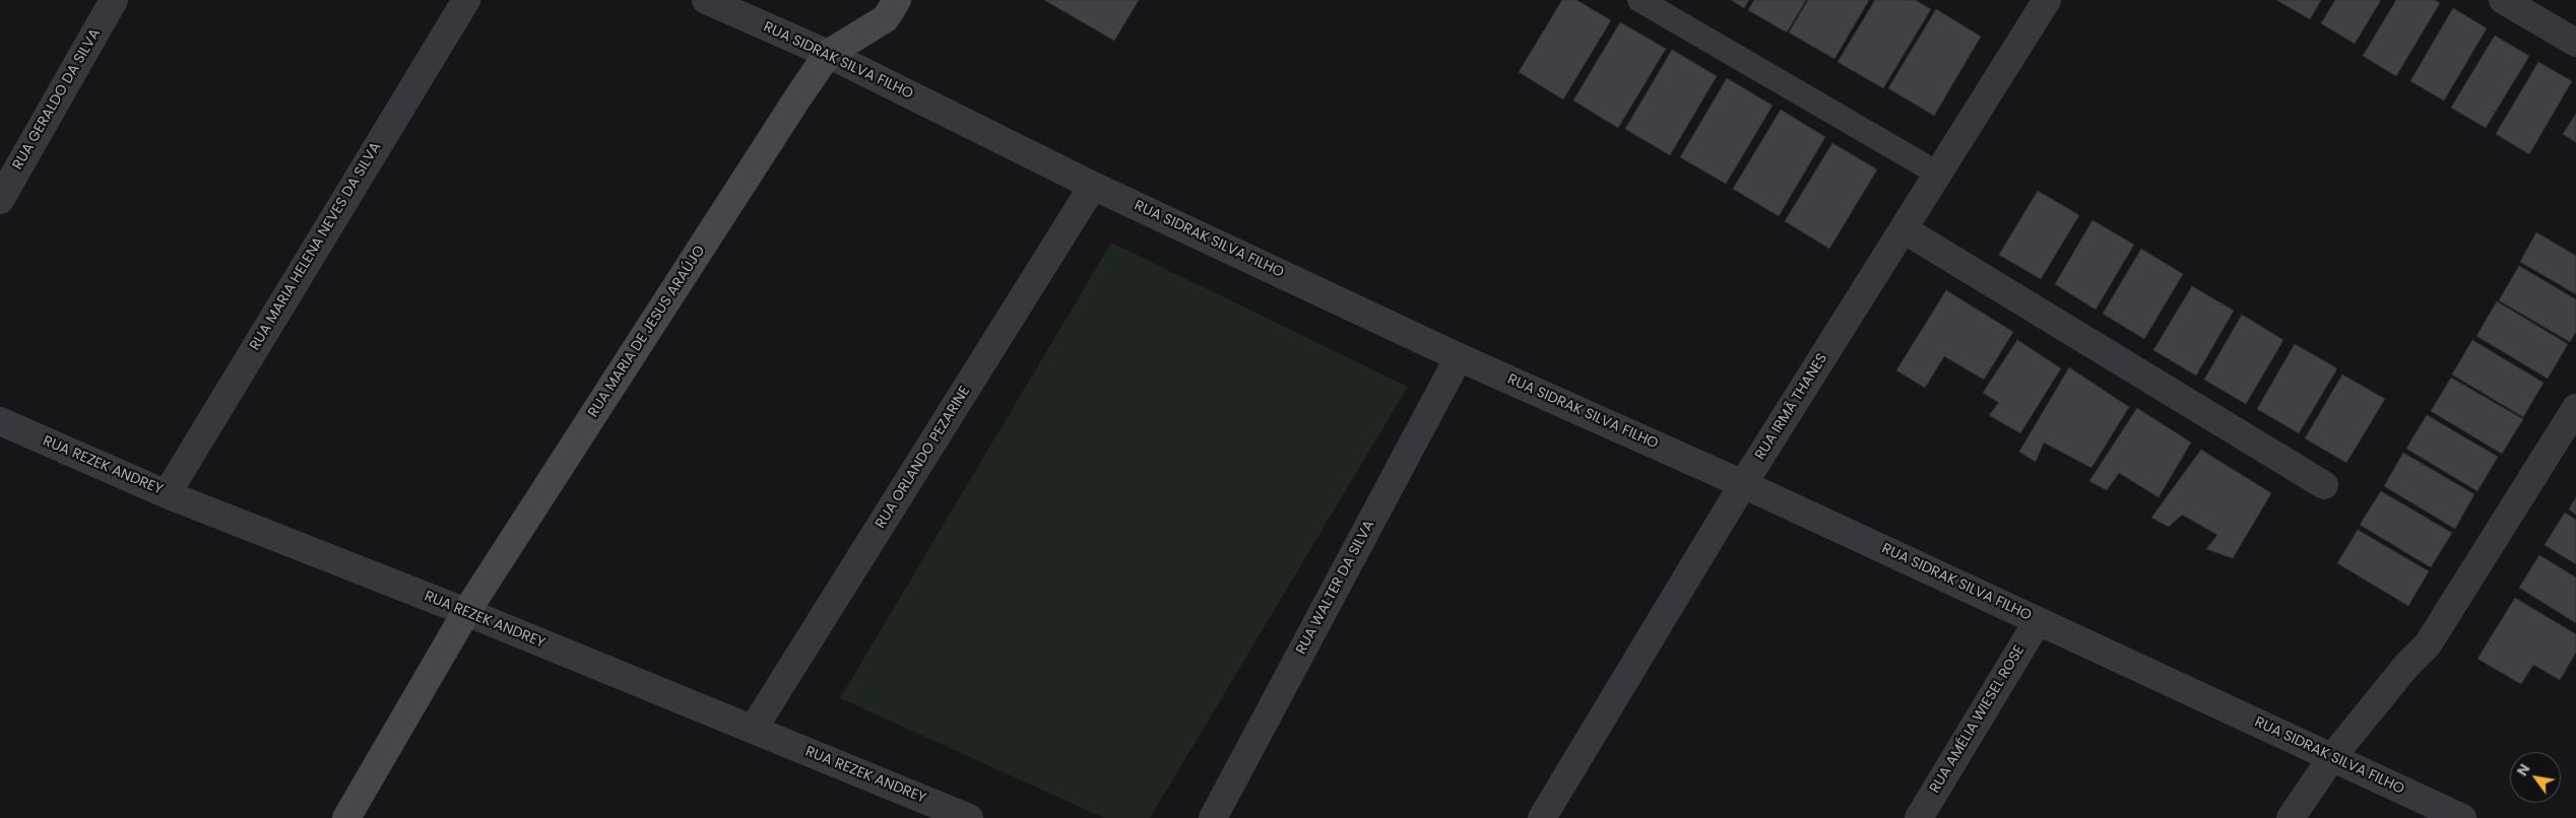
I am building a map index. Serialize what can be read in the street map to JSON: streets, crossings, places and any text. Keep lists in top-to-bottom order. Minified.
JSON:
{"streets":{"street":["RUA SIDRAK SILVA FILHO","RUA GERALDO DA SILVA","RUA MARIA HELENA NEVES DA SILVA","RUA MARIA DE JESUS ARAÚJO","RUA IRMÃ THANES","RUA ORLANDO PEZARINE","RUA REZEK ANDREY","RUA WALTER DA SILVA","RUA AMÉLIA WIESEL ROSE"]},"crossings":[["RUA SIDRAK SILVA FILHO","RUA MARIA DE JESUS ARAÚJO"],["RUA SIDRAK SILVA FILHO","RUA IRMÃ THANES"],["RUA SIDRAK SILVA FILHO","RUA ORLANDO PEZARINE"],["RUA SIDRAK SILVA FILHO","RUA WALTER DA SILVA"],["RUA SIDRAK SILVA FILHO","RUA AMÉLIA WIESEL ROSE"],["RUA MARIA HELENA NEVES DA SILVA","RUA REZEK ANDREY"],["RUA MARIA DE JESUS ARAÚJO","RUA REZEK ANDREY"],["RUA ORLANDO PEZARINE","RUA REZEK ANDREY"]],"north":"top left"}
